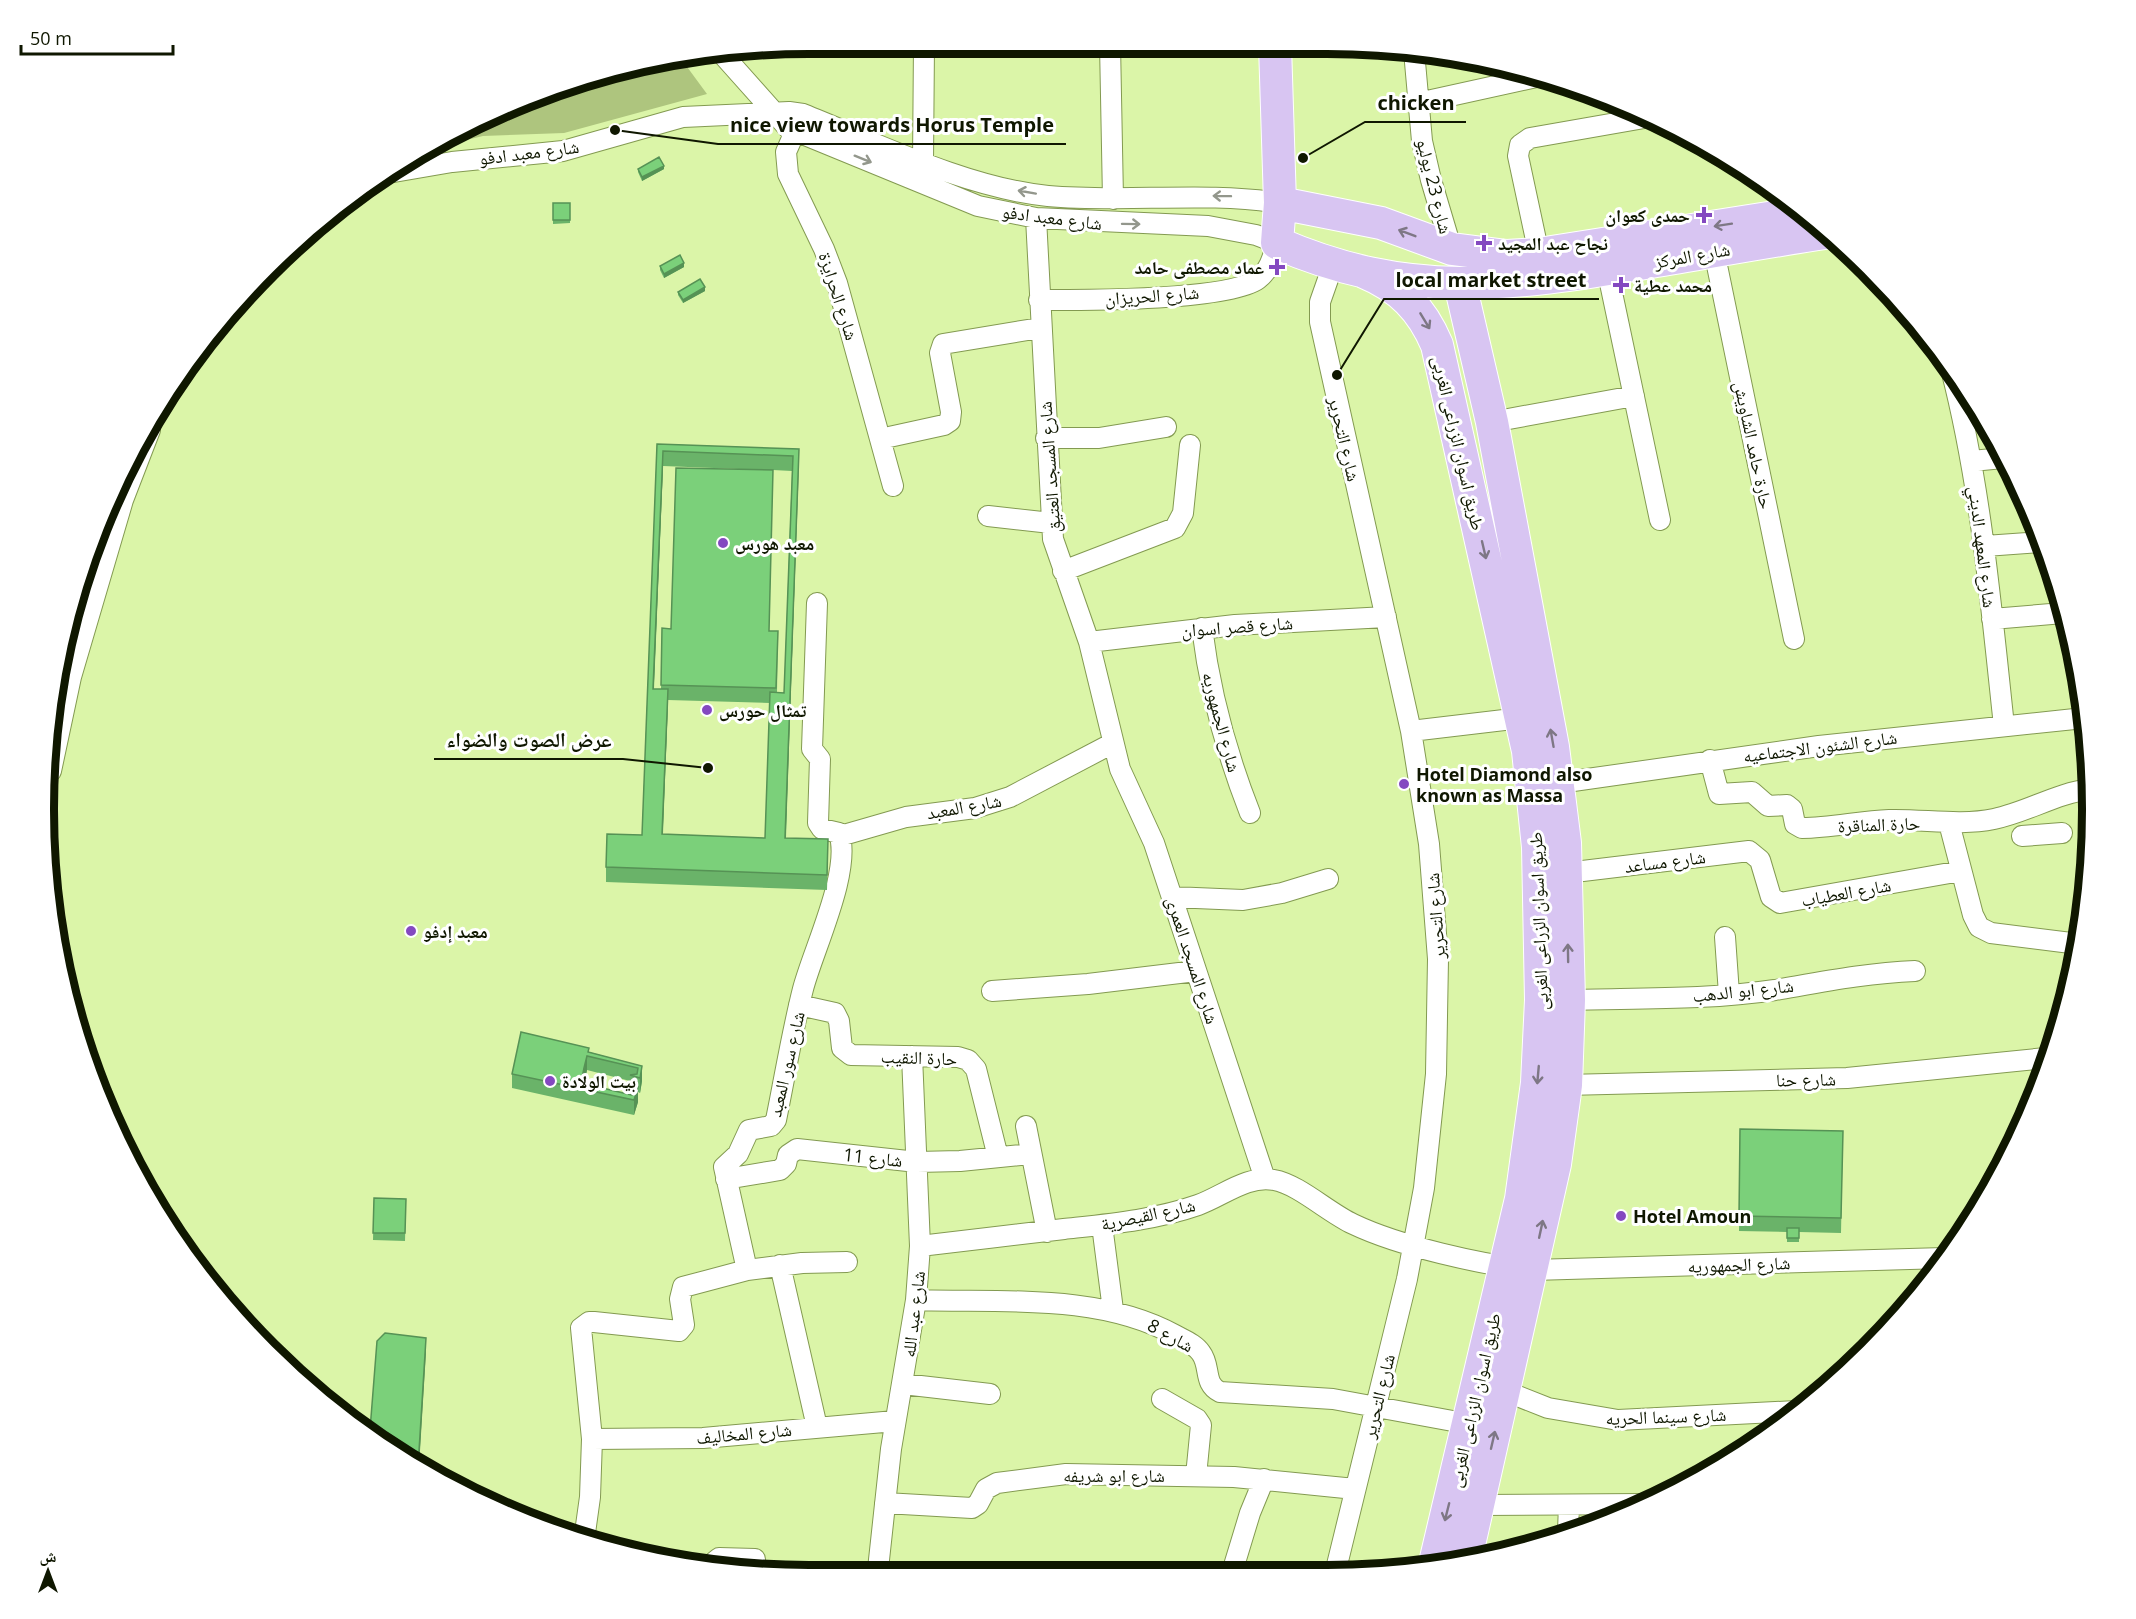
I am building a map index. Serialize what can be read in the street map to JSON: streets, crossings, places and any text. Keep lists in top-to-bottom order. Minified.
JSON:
{"streets":{"main road":["شارع المركز","طريق اسوان الزراعى الغربى"],"street":["شارع معبد ادفو","شارع 23 يوليو","شارع الحريزان","شارع الحرايزة","شارع التحرير","حارة حامد الشاويش","شارع المسجد العتيق","شارع المعهد الديني","شارع قصر اسوان","شارع الجمهوريه","شارع الشئون الاجتماعيه","شارع المعبد","حارة المناقرة","شارع مساعد","شارع العطياب","شارع المسجد العمرى","شارع ابو الدهب","حارة النقيب","شارع سور المعبد","شارع حنا","شارع 11","شارع القيصرية","شارع عبد الله","شارع 8","شارع سينما الحريه","شارع المخاليف","شارع ابو شريفه"]},"crossings":[["شارع معبد ادفو","شارع المركز"],["شارع معبد ادفو","شارع الحريزان"],["شارع معبد ادفو","شارع الحرايزة"],["شارع معبد ادفو","شارع المسجد العتيق"],["شارع 23 يوليو","شارع المركز"],["شارع 23 يوليو","طريق اسوان الزراعى الغربى"],["شارع المركز","شارع الحريزان"],["شارع المركز","شارع التحرير"],["شارع المركز","طريق اسوان الزراعى الغربى"],["شارع المركز","حارة حامد الشاويش"],["شارع الحريزان","شارع المسجد العتيق"],["شارع التحرير","شارع قصر اسوان"],["شارع التحرير","شارع 8"],["شارع التحرير","شارع ابو شريفه"],["طريق اسوان الزراعى الغربى","شارع الجمهوريه"],["طريق اسوان الزراعى الغربى","شارع الشئون الاجتماعيه"],["طريق اسوان الزراعى الغربى","شارع مساعد"],["طريق اسوان الزراعى الغربى","شارع ابو الدهب"],["طريق اسوان الزراعى الغربى","شارع حنا"],["طريق اسوان الزراعى الغربى","شارع 8"],["طريق اسوان الزراعى الغربى","شارع سينما الحريه"],["شارع المسجد العتيق","شارع قصر اسوان"],["شارع المسجد العتيق","شارع المعبد"],["شارع المسجد العتيق","شارع المسجد العمرى"],["شارع المعهد الديني","شارع الشئون الاجتماعيه"],["شارع قصر اسوان","شارع الجمهوريه"],["شارع الشئون الاجتماعيه","حارة المناقرة"],["شارع المعبد","شارع المسجد العمرى"],["شارع المعبد","شارع سور المعبد"],["شارع مساعد","شارع العطياب"],["شارع المسجد العمرى","شارع القيصرية"],["حارة النقيب","شارع سور المعبد"],["حارة النقيب","شارع 11"],["حارة النقيب","شارع عبد الله"],["شارع سور المعبد","شارع 11"],["شارع 11","شارع عبد الله"],["شارع القيصرية","شارع عبد الله"],["شارع عبد الله","شارع 8"],["شارع عبد الله","شارع المخاليف"],["شارع عبد الله","شارع ابو شريفه"]],"places":{"other":["nice view towards Horus Temple","chicken","local market street","معبد هورس","تمثال حورس","عرض الصوت والضواء","Hotel Diamond also known as Massa","معبد إدفو","بيت الولادة","Hotel Amoun"],"health":["حمدى كعوان","نجاح عبد المجيد","عماد مصطفى حامد","محمد عطية"]},"scale_bar":"50 m","north":"top"}
